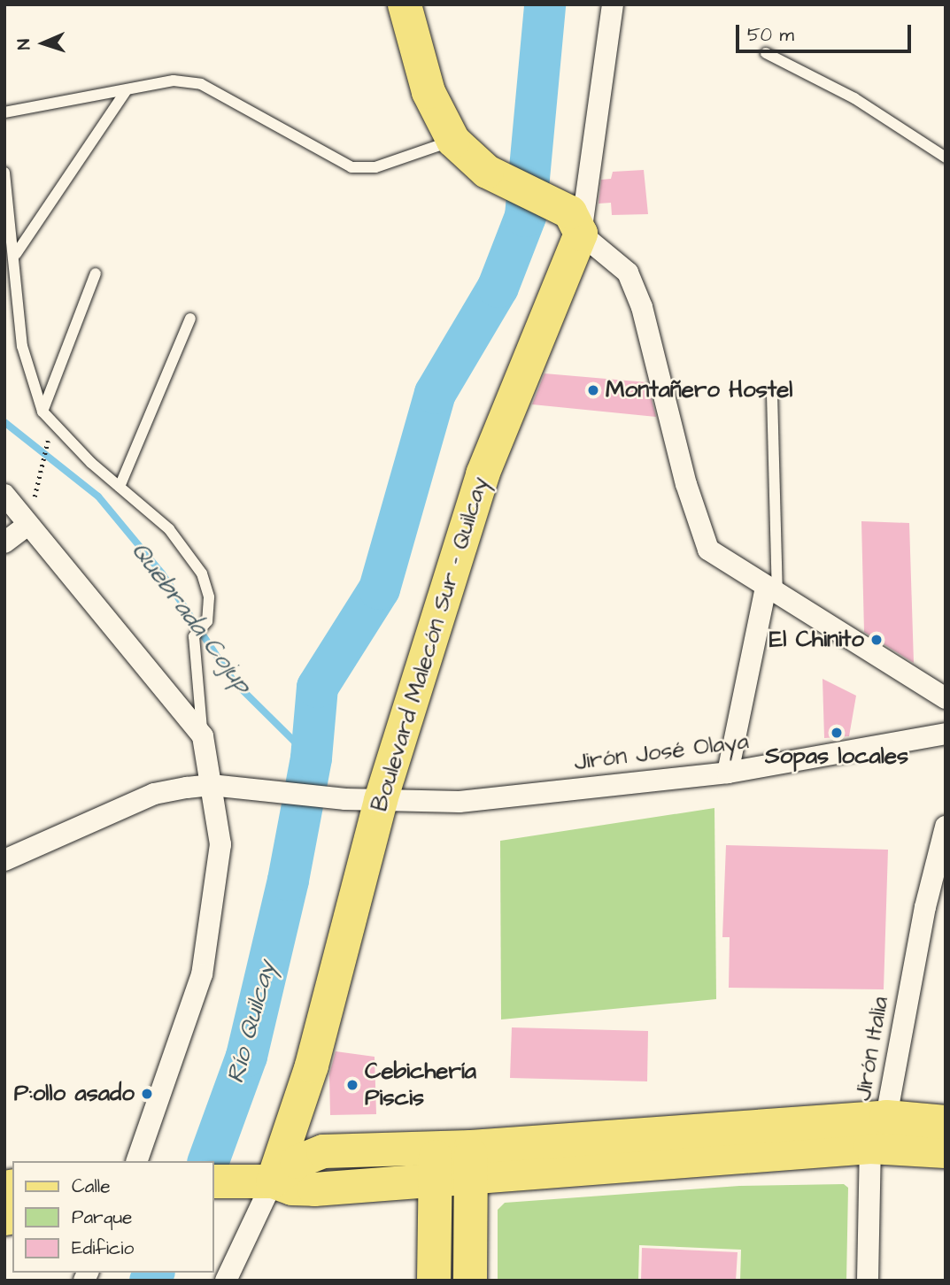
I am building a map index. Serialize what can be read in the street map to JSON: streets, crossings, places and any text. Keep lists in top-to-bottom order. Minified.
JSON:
{"streets":{"main road":["Boulevard Malecón Sur - Quilcay"],"street":["Jirón José Olaya","Jirón Italia"]},"crossings":[["Boulevard Malecón Sur - Quilcay","Jirón José Olaya"]],"water":["Quebrada Cojup","Río Quilcay"],"places":["Montañero Hostel","El Chinito","Sopas locales","Cebichería Piscis","P:ollo asado"],"legend":["Calle","Parque","Edificio"],"scale_bar":"50 m","north":"left"}
